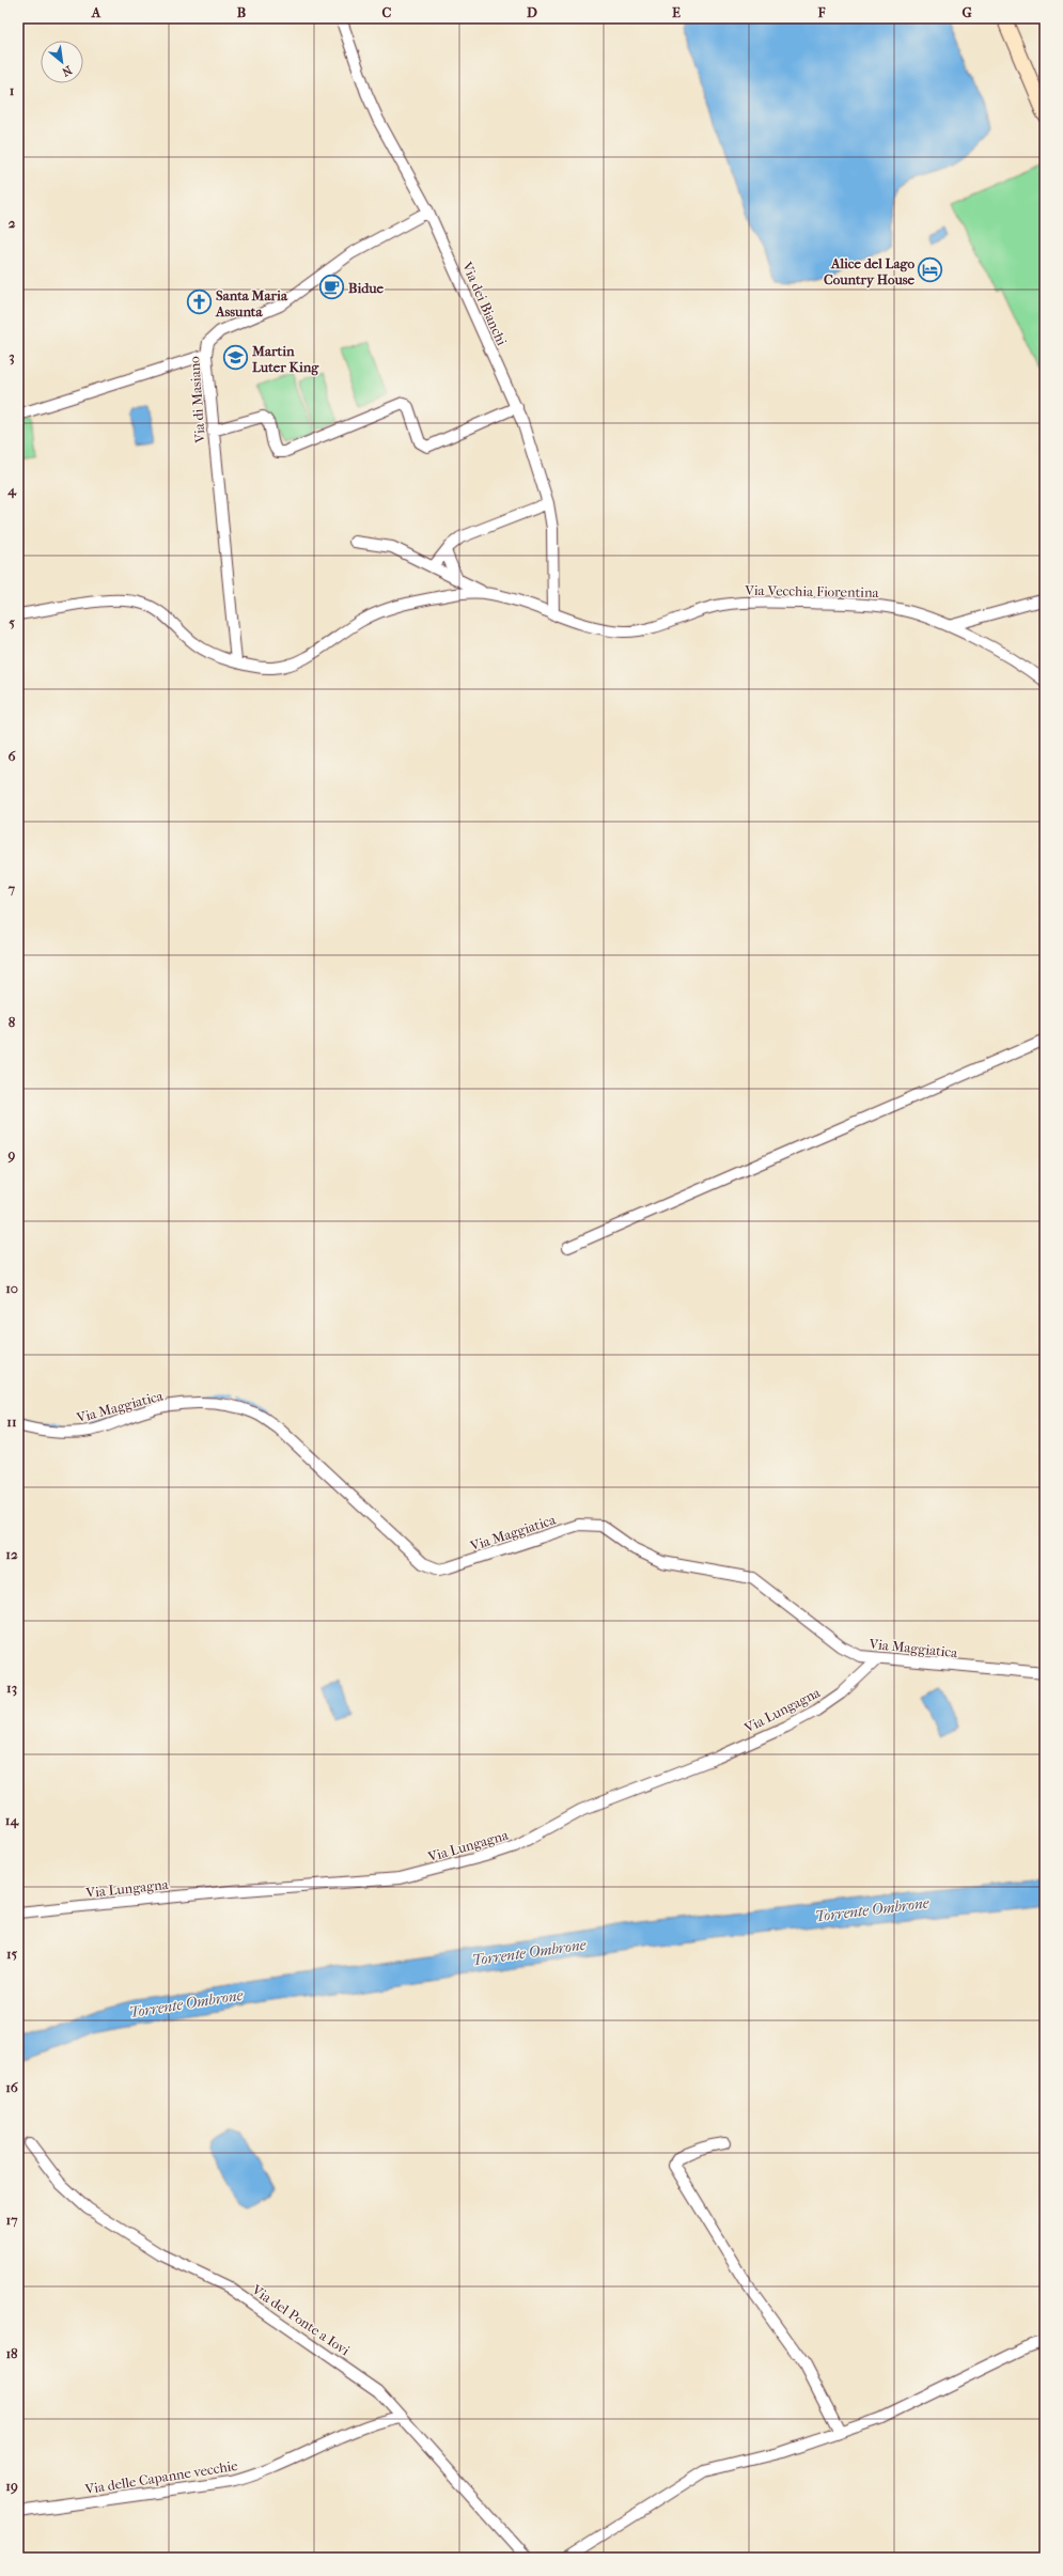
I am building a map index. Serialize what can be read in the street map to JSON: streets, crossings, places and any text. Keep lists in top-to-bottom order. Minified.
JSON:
{"streets":{"street":["Via dei Bianchi","Via di Masiano","Via Vecchia Fiorentina","Via Maggiatica","Via Lungagna","Via del Ponte a Iovi","Via delle Capanne vecchie"]},"crossings":[["Via dei Bianchi","Via di Masiano"],["Via dei Bianchi","Via Vecchia Fiorentina"],["Via di Masiano","Via Vecchia Fiorentina"],["Via Maggiatica","Via Lungagna"],["Via del Ponte a Iovi","Via delle Capanne vecchie"]],"water":["Torrente Ombrone"],"places":{"hotel":["Alice del Lago Country House"],"cafe":["Bidue"],"church":["Santa Maria Assunta"],"school or university":["Martin Luter King"]},"north":"bottom right","grid":{"columns":["A","B","C","D","E","F","G"],"rows":["1","2","3","4","5","6","7","8","9","10","11","12","13","14","15","16","17","18","19"]}}
